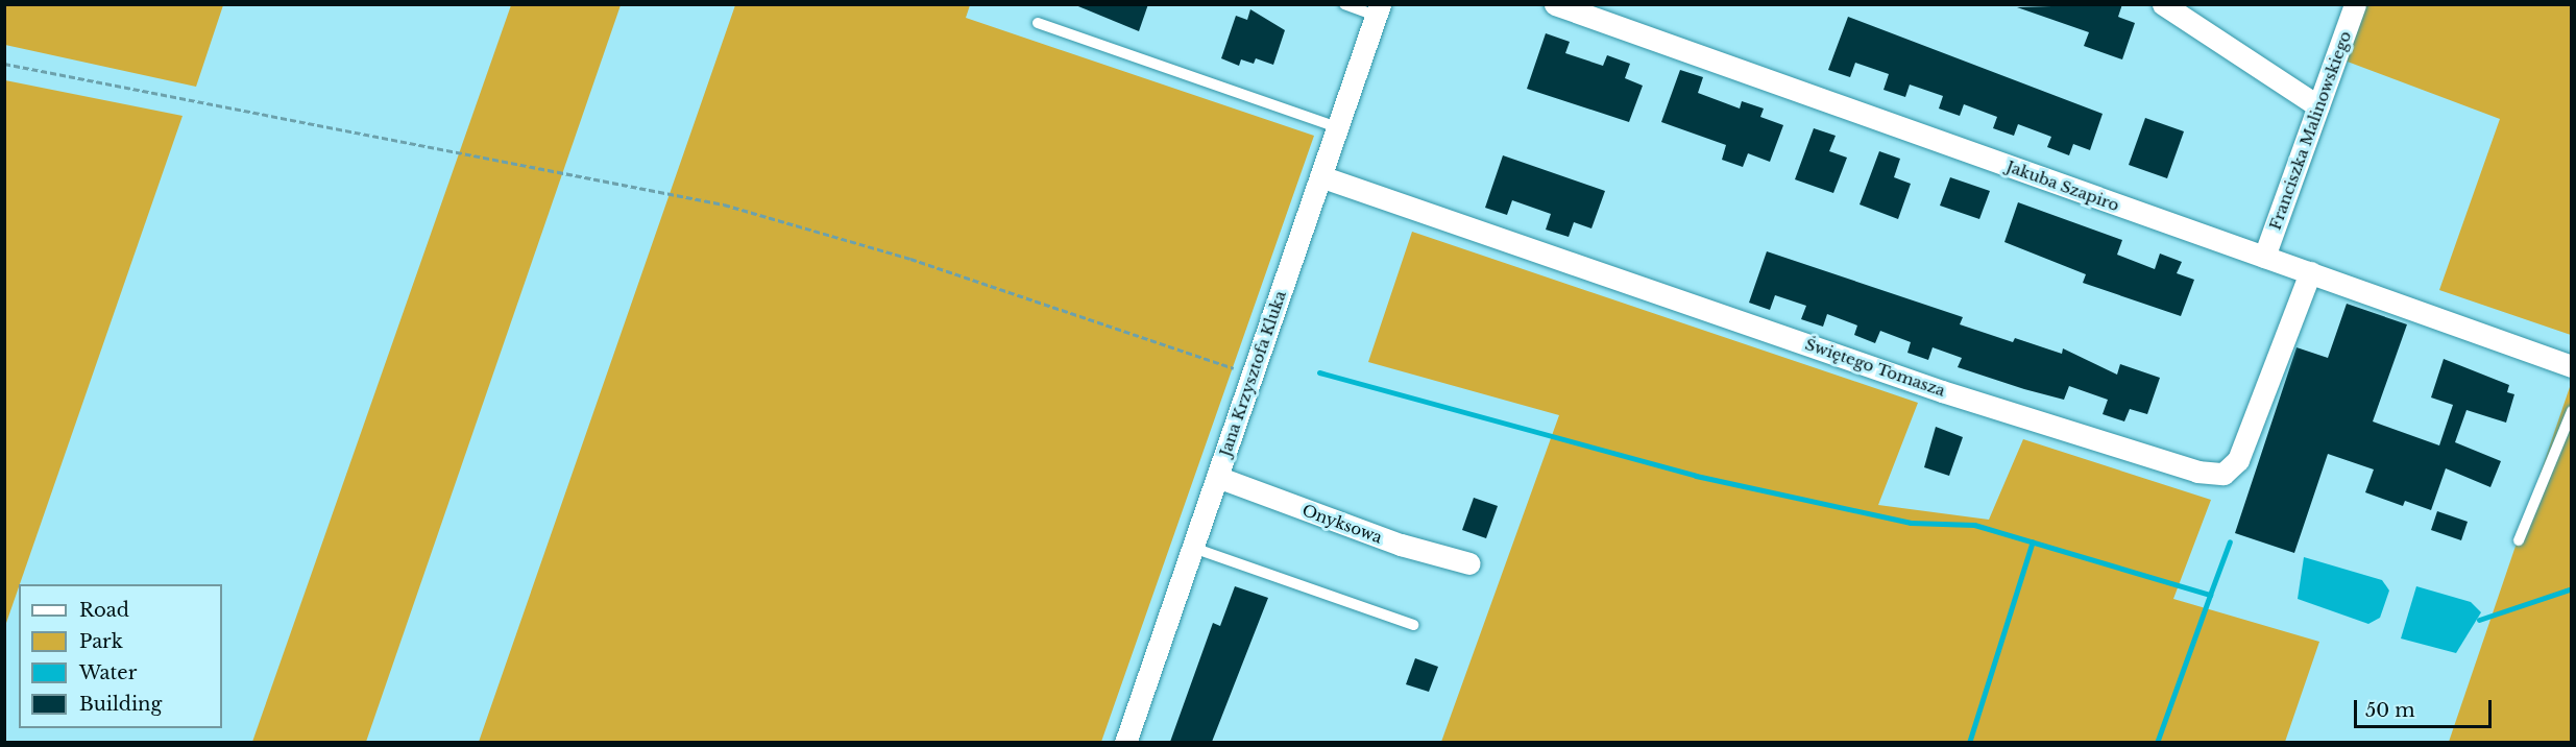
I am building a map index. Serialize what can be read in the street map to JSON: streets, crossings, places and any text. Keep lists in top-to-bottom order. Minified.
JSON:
{"streets":{"street":["Franciszka Malinowskiego","Jakuba Szapiro","Świętego Tomasza","Jana Krzysztofa Kluka","Onyksowa"]},"crossings":[["Franciszka Malinowskiego","Jakuba Szapiro"],["Jakuba Szapiro","Świętego Tomasza"],["Świętego Tomasza","Jana Krzysztofa Kluka"],["Jana Krzysztofa Kluka","Onyksowa"]],"legend":["Road","Park","Water","Building"],"scale_bar":"50 m"}
